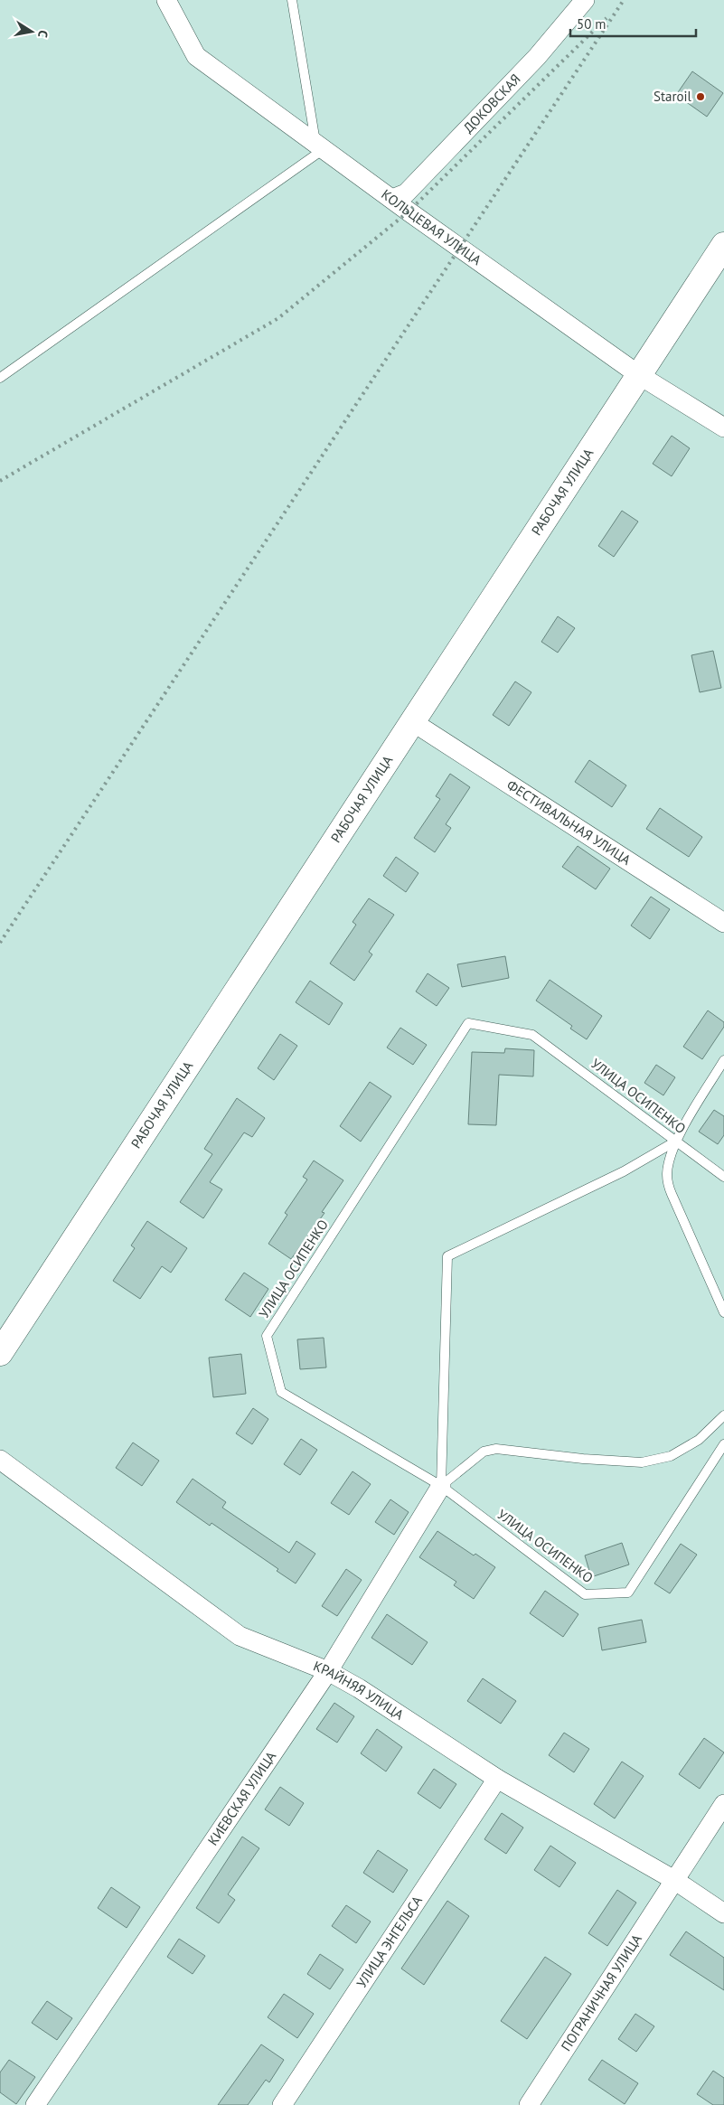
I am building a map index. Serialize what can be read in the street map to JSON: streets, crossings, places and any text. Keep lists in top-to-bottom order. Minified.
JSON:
{"streets":{"main road":["РАБОЧАЯ УЛИЦА"],"street":["ДОКОВСКАЯ","КОЛЬЦЕВАЯ УЛИЦА","ФЕСТИВАЛЬНАЯ УЛИЦА","КРАЙНЯЯ УЛИЦА","КИЕВСКАЯ УЛИЦА","УЛИЦА ЭНГЕЛЬСА","ПОГРАНИЧНАЯ УЛИЦА"],"lane":["УЛИЦА ОСИПЕНКО"]},"crossings":[["ДОКОВСКАЯ","КОЛЬЦЕВАЯ УЛИЦА"],["КОЛЬЦЕВАЯ УЛИЦА","РАБОЧАЯ УЛИЦА"],["РАБОЧАЯ УЛИЦА","ФЕСТИВАЛЬНАЯ УЛИЦА"],["УЛИЦА ОСИПЕНКО","КИЕВСКАЯ УЛИЦА"],["КРАЙНЯЯ УЛИЦА","КИЕВСКАЯ УЛИЦА"],["КРАЙНЯЯ УЛИЦА","УЛИЦА ЭНГЕЛЬСА"],["КРАЙНЯЯ УЛИЦА","ПОГРАНИЧНАЯ УЛИЦА"]],"places":["Staroil"],"scale_bar":"50 m","north":"right"}
